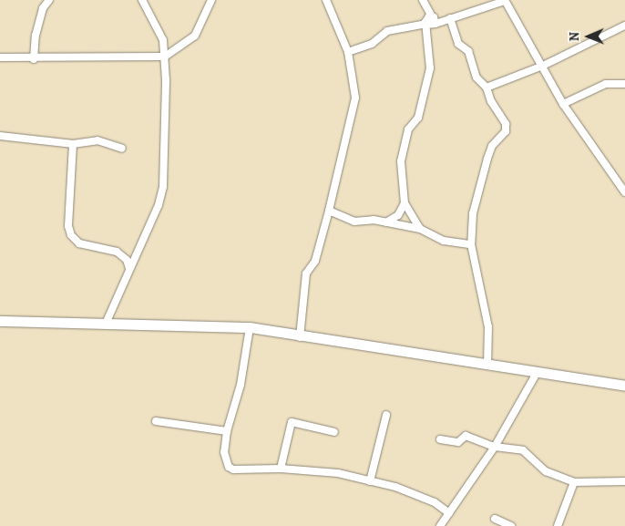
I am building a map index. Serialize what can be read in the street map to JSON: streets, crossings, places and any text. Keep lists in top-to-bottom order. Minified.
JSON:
{"north":"left"}
